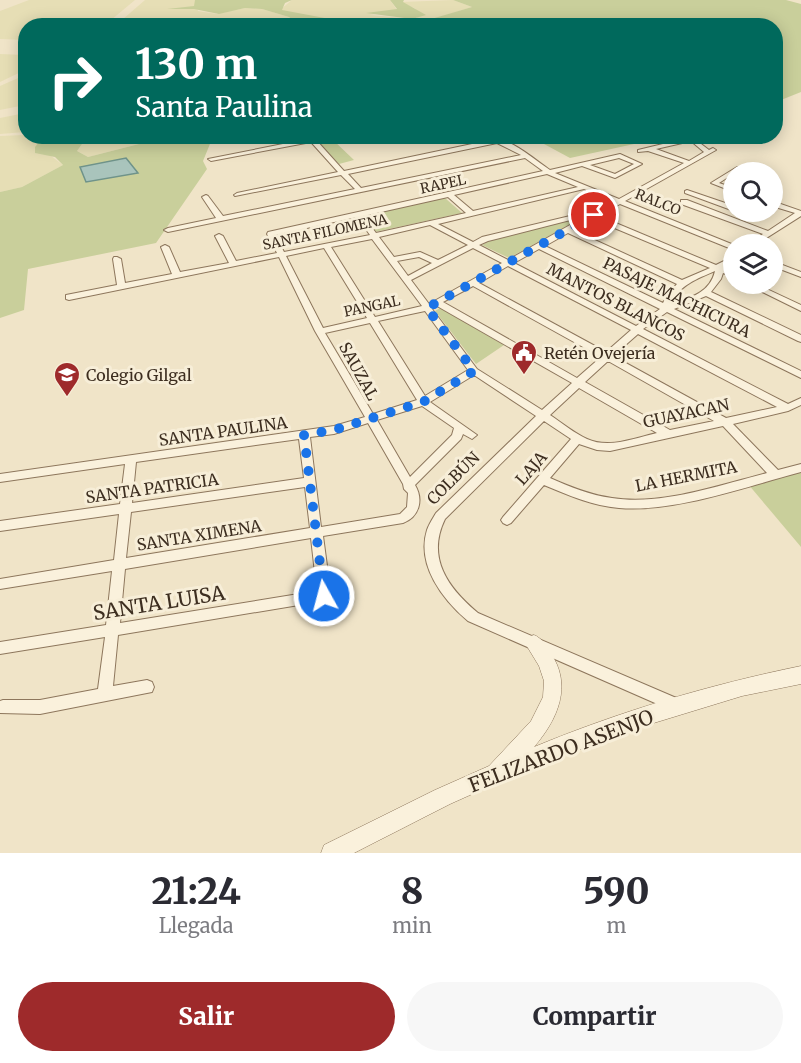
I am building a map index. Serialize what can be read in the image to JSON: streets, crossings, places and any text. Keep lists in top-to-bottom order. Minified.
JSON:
{"streets":{"street":["RAPEL","RALCO","SANTA FILOMENA","PASAJE MACHICURA","MANTOS BLANCOS","PANGAL","SAUZAL","GUAYACAN","SANTA PAULINA","LAJA","LA HERMITA","COLBÚN","SANTA PATRICIA","SANTA XIMENA","SANTA LUISA","FELIZARDO ASENJO"]},"crossings":[["RAPEL","RALCO"],["RAPEL","SAUZAL"],["RALCO","SANTA FILOMENA"],["RALCO","PANGAL"],["SANTA FILOMENA","MANTOS BLANCOS"],["SANTA FILOMENA","SAUZAL"],["PASAJE MACHICURA","PANGAL"],["PASAJE MACHICURA","COLBÚN"],["MANTOS BLANCOS","PANGAL"],["MANTOS BLANCOS","GUAYACAN"],["MANTOS BLANCOS","COLBÚN"],["PANGAL","SAUZAL"],["SAUZAL","SANTA PAULINA"],["SAUZAL","SANTA XIMENA"],["GUAYACAN","SANTA PAULINA"],["GUAYACAN","LAJA"],["GUAYACAN","COLBÚN"],["LAJA","LA HERMITA"],["COLBÚN","FELIZARDO ASENJO"],["SANTA XIMENA","SANTA LUISA"]],"places":{"public building":["Retén Ovejería"],"school or university":["Colegio Gilgal"]},"page":{"turn":["130 m","Santa Paulina"],"eta":["21:24","Llegada","8","min","590","m"],"buttons":["Salir","Compartir"]}}
